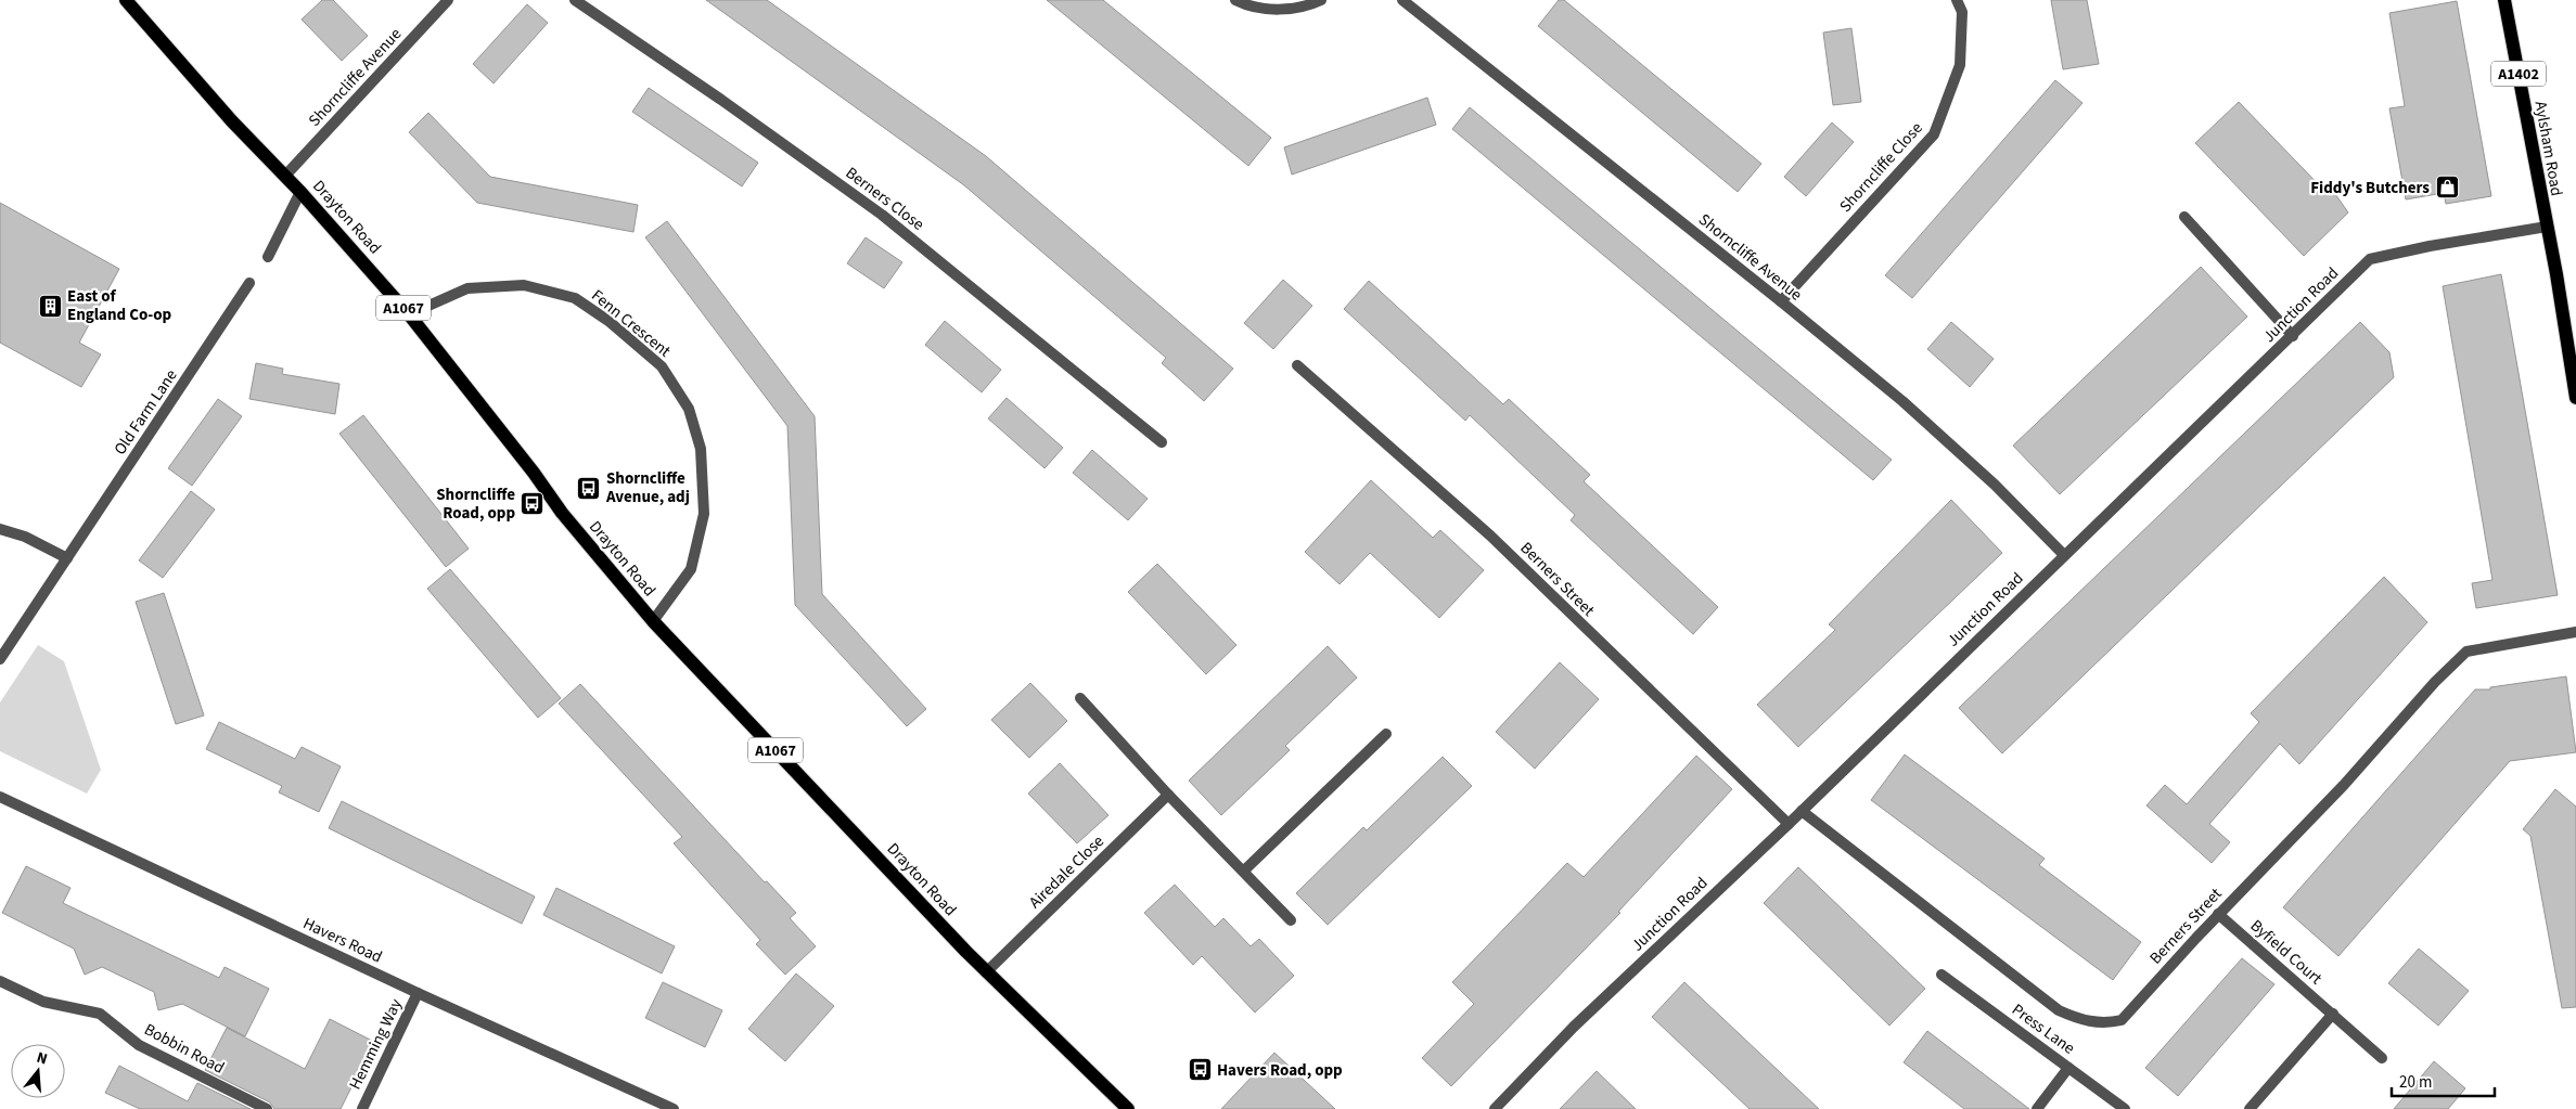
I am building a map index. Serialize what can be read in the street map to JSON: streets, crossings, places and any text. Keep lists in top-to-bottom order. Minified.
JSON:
{"streets":{"main road":["A1402","Aylsham Road","Drayton Road","A1067"],"street":["Shorncliffe Avenue","Shorncliffe Close","Berners Close","Junction Road","Fenn Crescent","Old Farm Lane","Berners Street","Airedale Close","Havers Road","Byfield Court","Press Lane","Hemming Way","Bobbin Road"]},"crossings":[["Shorncliffe Avenue","Shorncliffe Close"],["Shorncliffe Avenue","Drayton Road"],["Shorncliffe Avenue","Junction Road"],["Aylsham Road","Junction Road"],["Drayton Road","Fenn Crescent"],["Drayton Road","Airedale Close"],["Junction Road","Berners Street"],["Berners Street","Byfield Court"],["Havers Road","Hemming Way"]],"places":{"shop":["Fiddy's Butchers"],"building":["East of England Co-op"],"bus stop":["Shorncliffe Avenue, adj","Shorncliffe Road, opp","Havers Road, opp"]},"scale_bar":"20 m","north":"top"}
